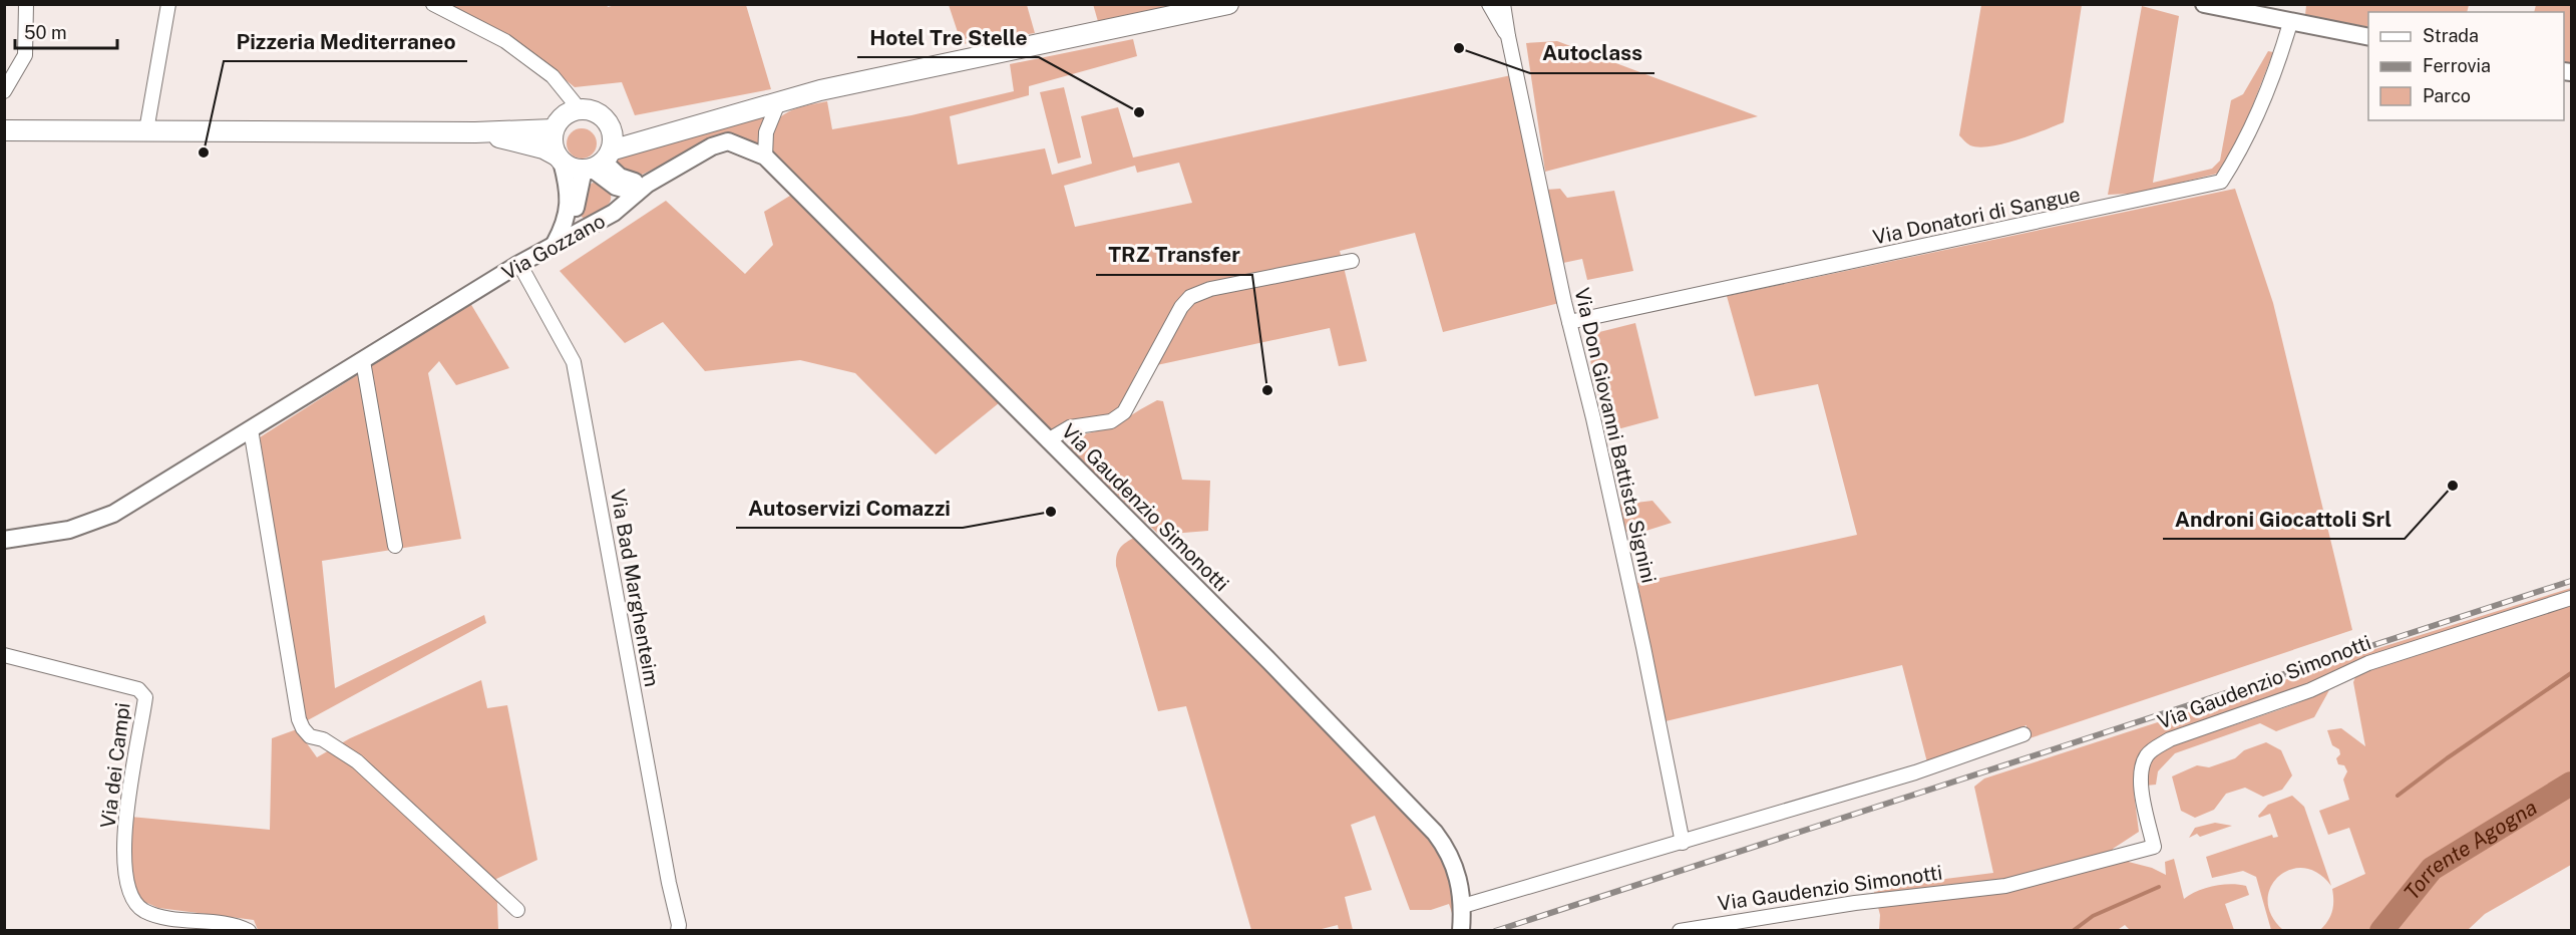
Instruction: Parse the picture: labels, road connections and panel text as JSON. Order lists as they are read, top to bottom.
{
  "streets": {
    "street": [
      "Via Donatori di Sangue",
      "Via Gozzano",
      "Via Don Giovanni Battista Signini",
      "Via Gaudenzio Simonotti",
      "Via Bad Marghenteim",
      "Via dei Campi"
    ]
  },
  "crossings": [
    ["Via Donatori di Sangue", "Via Don Giovanni Battista Signini"],
    ["Via Gozzano", "Via Gaudenzio Simonotti"],
    ["Via Gozzano", "Via Bad Marghenteim"]
  ],
  "water": ["Torrente Agogna"],
  "places": [
    "Autoclass",
    "Hotel Tre Stelle",
    "Pizzeria Mediterraneo",
    "TRZ Transfer",
    "Androni Giocattoli Srl",
    "Autoservizi Comazzi"
  ],
  "legend": ["Strada", "Ferrovia", "Parco"],
  "scale_bar": "50 m"
}
